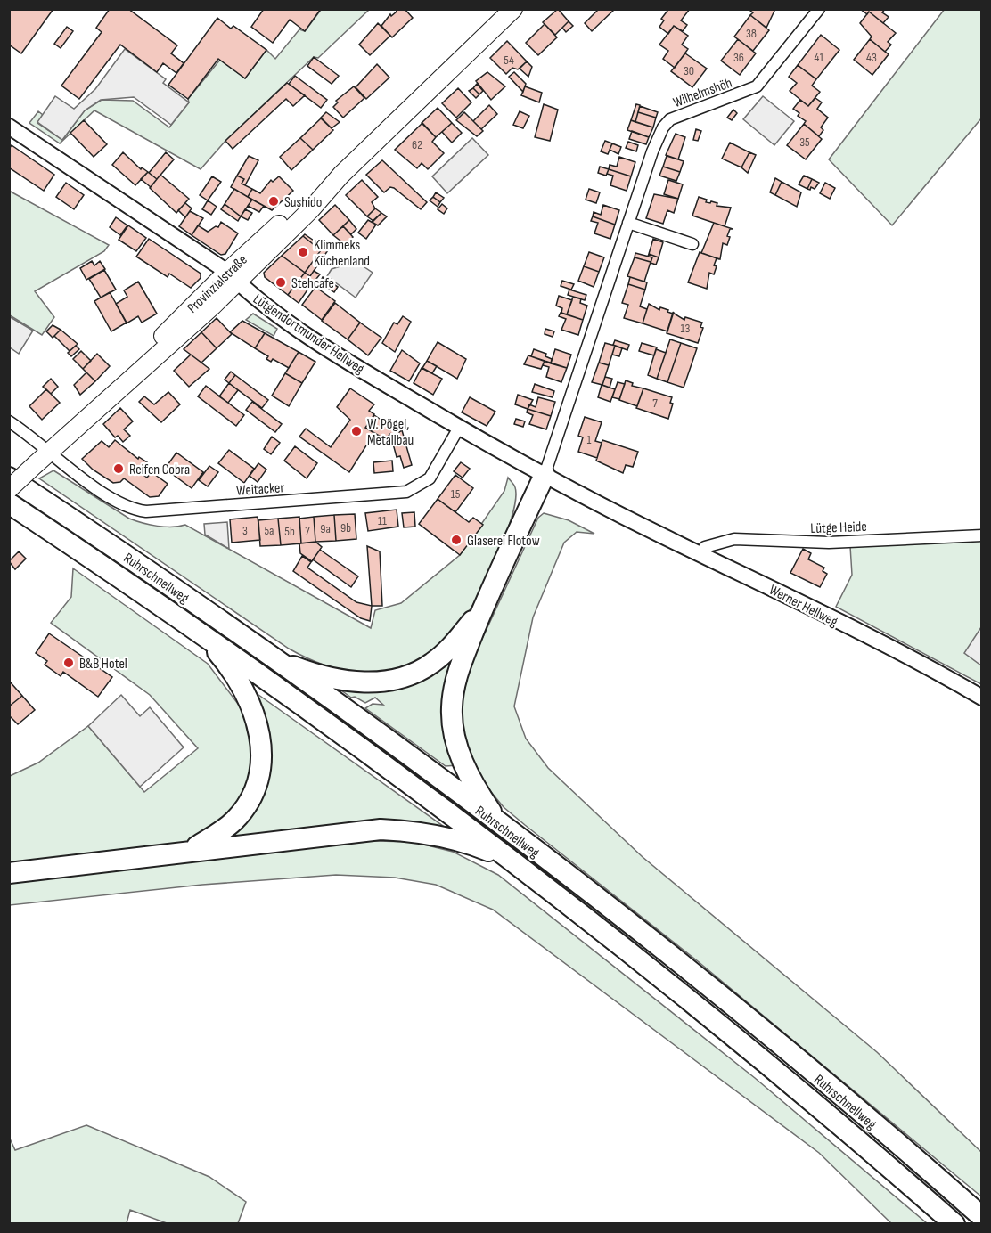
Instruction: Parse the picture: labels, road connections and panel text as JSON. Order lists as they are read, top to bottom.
{
  "streets": {
    "highway": ["Ruhrschnellweg"],
    "main road": ["Provinzialstraße", "Lütgendortmunder Hellweg", "Werner Hellweg"],
    "street": ["Wilhelmshöh", "Weitacker", "Lütge Heide"]
  },
  "crossings": [
    ["Wilhelmshöh", "Lütgendortmunder Hellweg"],
    ["Provinzialstraße", "Lütgendortmunder Hellweg"],
    ["Provinzialstraße", "Weitacker"],
    ["Lütgendortmunder Hellweg", "Weitacker"],
    ["Lütgendortmunder Hellweg", "Werner Hellweg"],
    ["Lütge Heide", "Werner Hellweg"]
  ],
  "places": [
    "Sushido",
    "Klimmeks Küchenland",
    "Stehcafe",
    "W. Pögel, Metallbau",
    "Reifen Cobra",
    "Glaserei Flotow",
    "B&B Hotel"
  ],
  "house_numbers": [
    "38",
    "36",
    "41",
    "43",
    "54",
    "30",
    "35",
    "62",
    "13",
    "7",
    "1",
    "15",
    "11",
    "9b",
    "9a",
    "3",
    "5a",
    "7",
    "5b"
  ]
}
